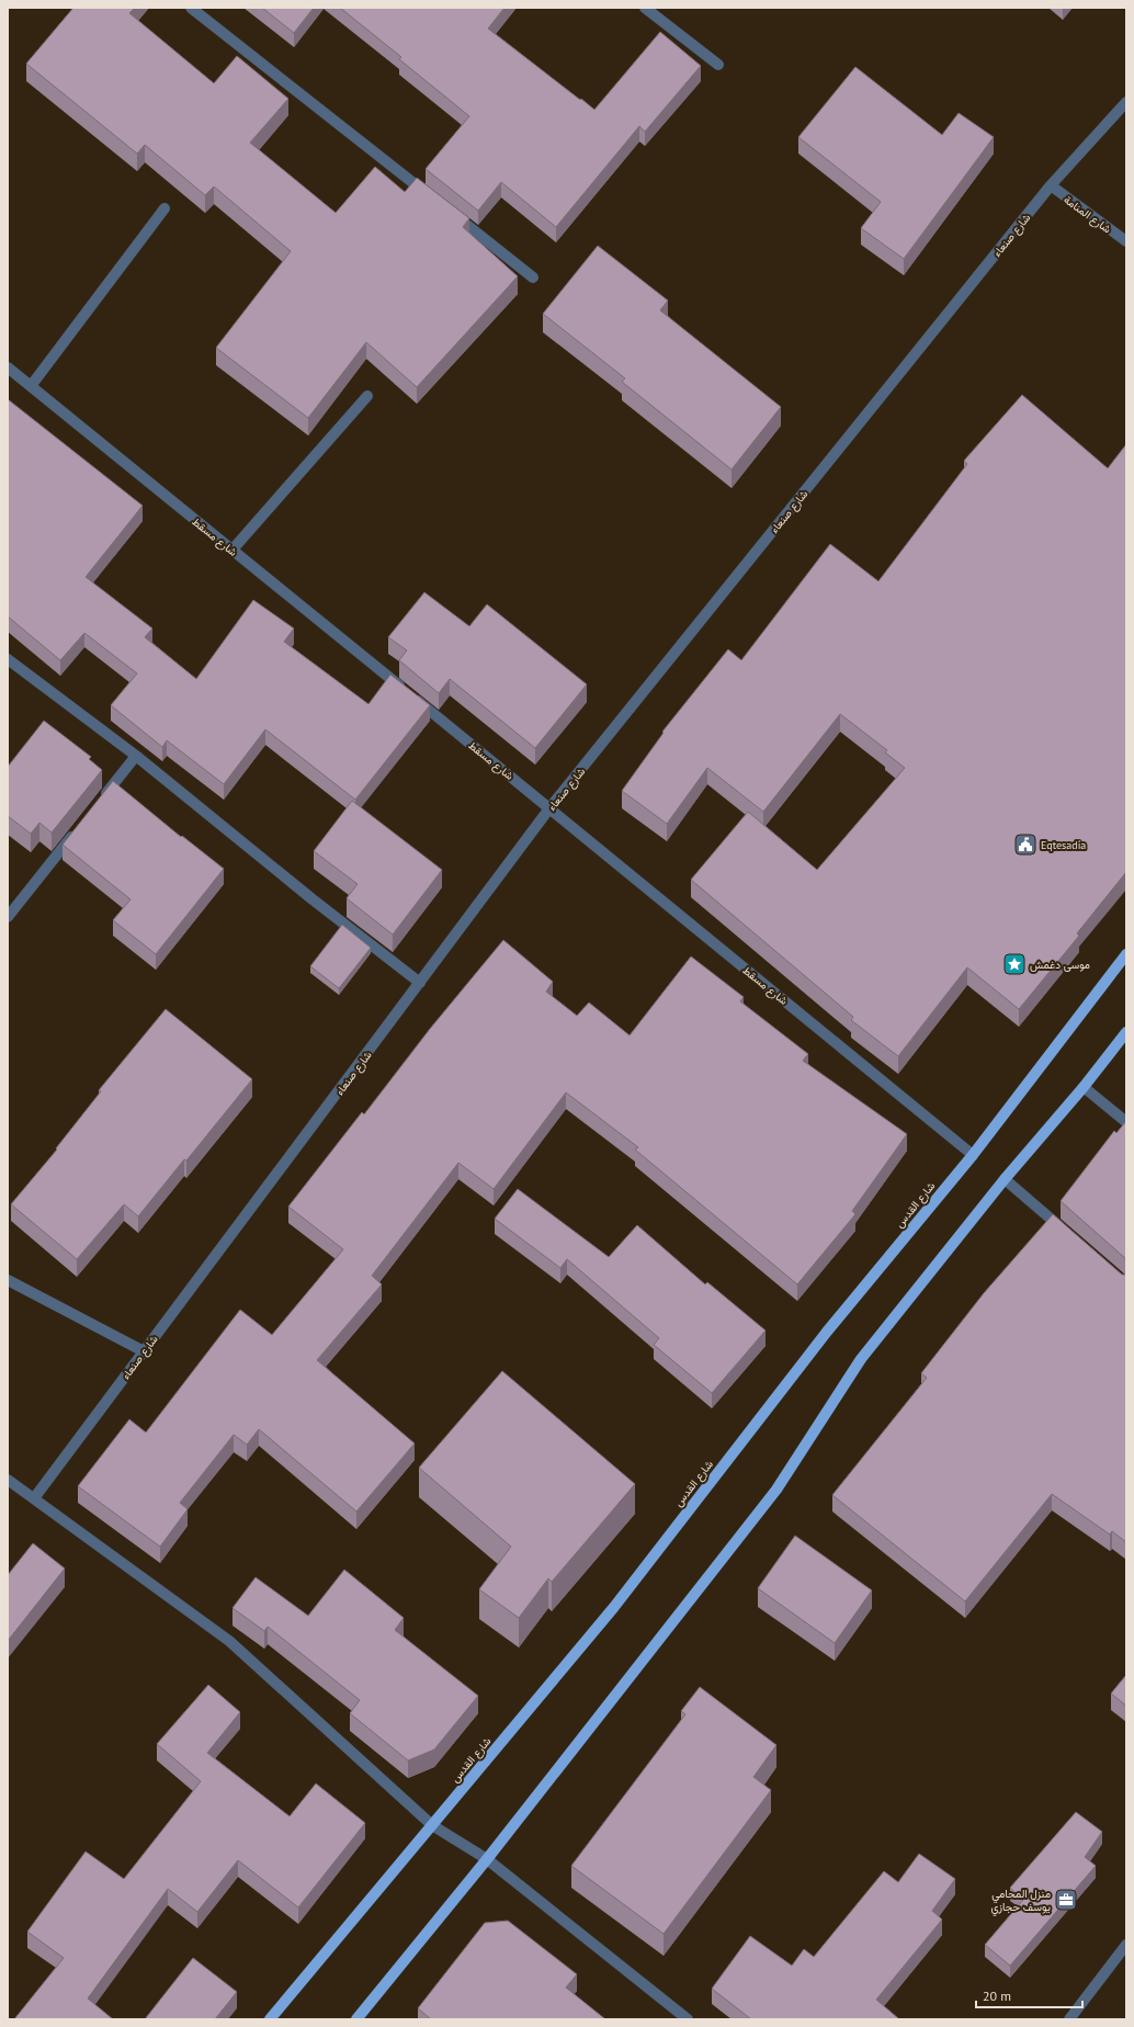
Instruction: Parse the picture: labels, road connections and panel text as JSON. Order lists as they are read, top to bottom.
{
  "streets": {
    "main road": ["شارع القدس"],
    "street": ["شارع المنامة", "شارع صنعاء", "شارع مسقط"]
  },
  "crossings": [
    ["شارع المنامة", "شارع صنعاء"],
    ["شارع صنعاء", "شارع مسقط"],
    ["شارع مسقط", "شارع القدس"]
  ],
  "places": {
    "public building": ["Eqtesadia"],
    "place": ["موسى دغمش"],
    "office": ["منزل المحامي يوسف حجازي"]
  },
  "scale_bar": "20 m"
}
